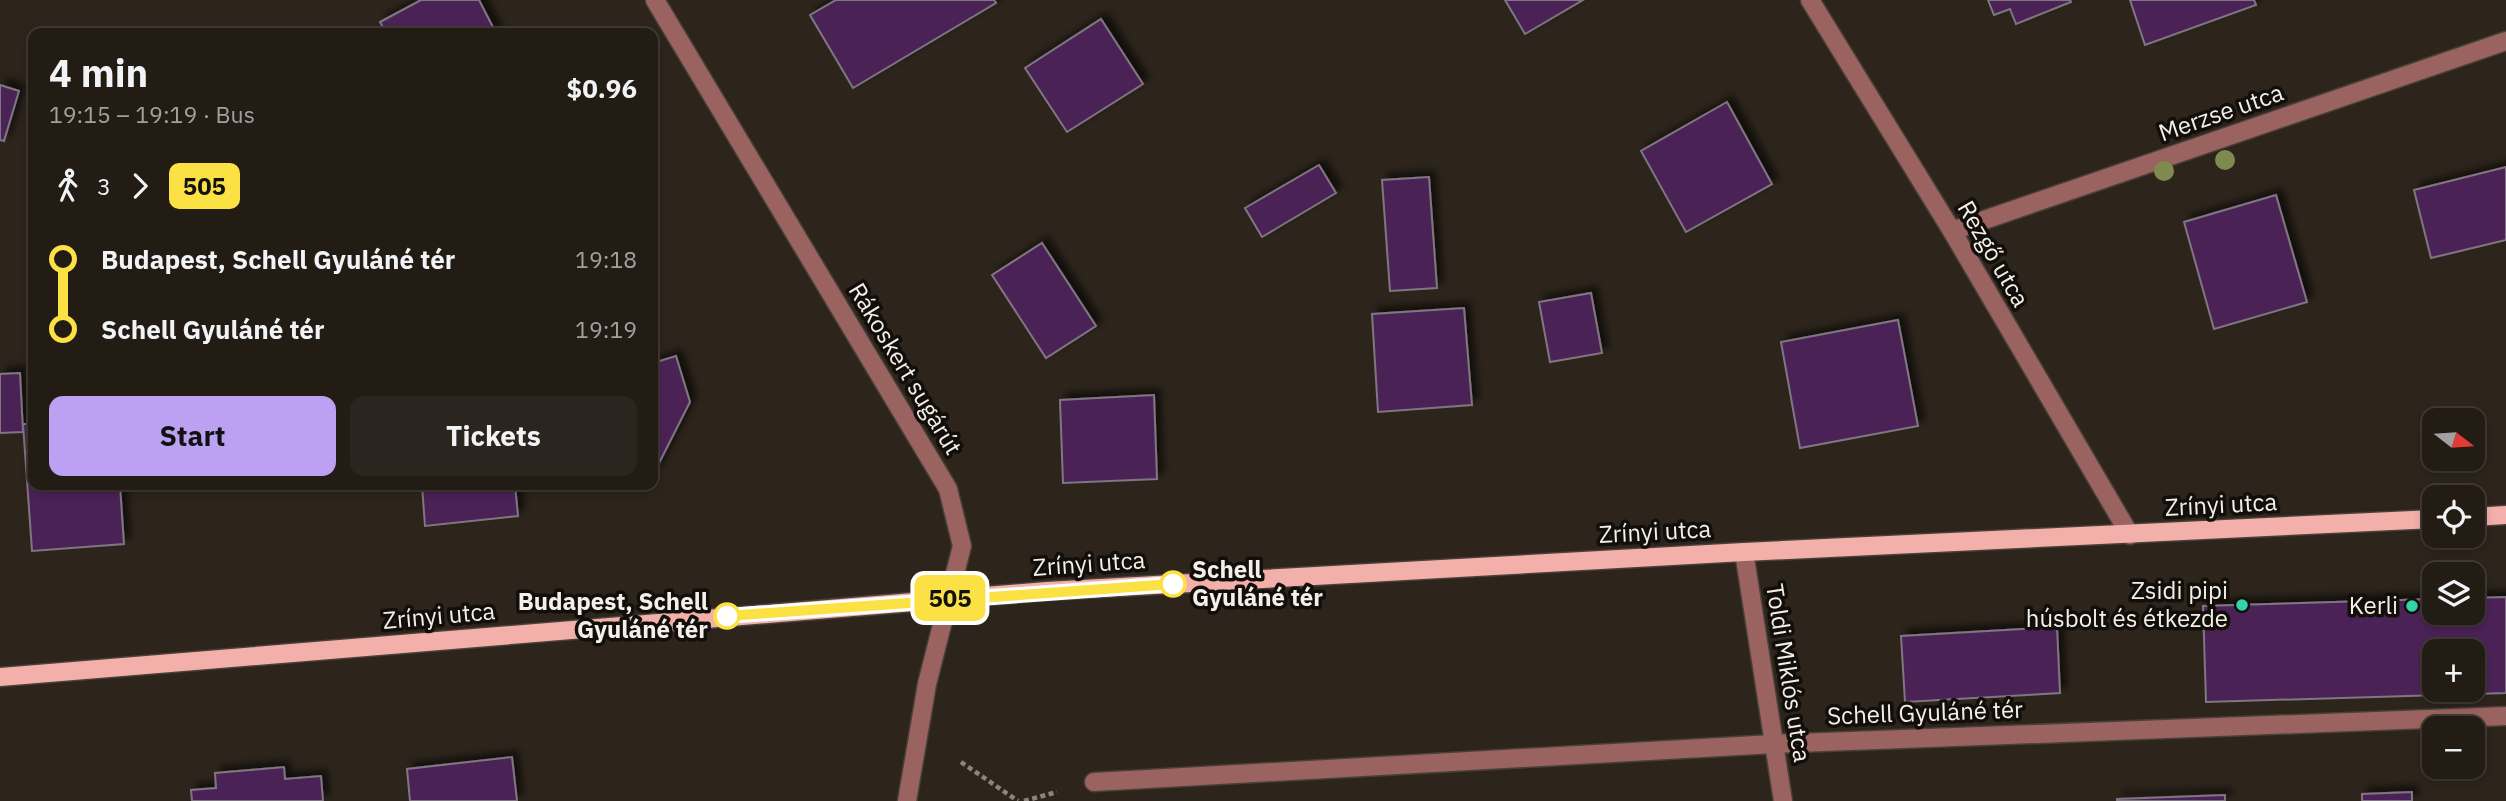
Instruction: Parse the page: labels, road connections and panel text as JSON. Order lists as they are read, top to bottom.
{
  "streets": {
    "main road": ["Zrínyi utca"],
    "street": [
      "Merzse utca",
      "Rezgő utca",
      "Rákoskert sugárút",
      "Toldi Miklós utca",
      "Schell Gyuláné tér"
    ]
  },
  "crossings": [
    ["Merzse utca", "Rezgő utca"],
    ["Rezgő utca", "Zrínyi utca"],
    ["Rákoskert sugárút", "Zrínyi utca"],
    ["Zrínyi utca", "Toldi Miklós utca"],
    ["Toldi Miklós utca", "Schell Gyuláné tér"]
  ],
  "places": [
    "Schell Gyuláné tér",
    "Zsidi pipi húsbolt és étkezde",
    "Kerli",
    "Budapest, Schell Gyuláné tér"
  ],
  "lines": ["bus line 505"],
  "north": "right",
  "page": {
    "on_map": "505",
    "heading": ["4 min", "19:15 – 19:19 · Bus", "$0.96"],
    "legs": ["3", "505"],
    "list": [
      {
        "name": "Budapest, Schell Gyuláné tér",
        "value": "19:18"
      },
      {
        "name": "Schell Gyuláné tér",
        "value": "19:19"
      }
    ],
    "buttons": ["Start", "Tickets"],
    "map_buttons": ["+", "−"]
  }
}
